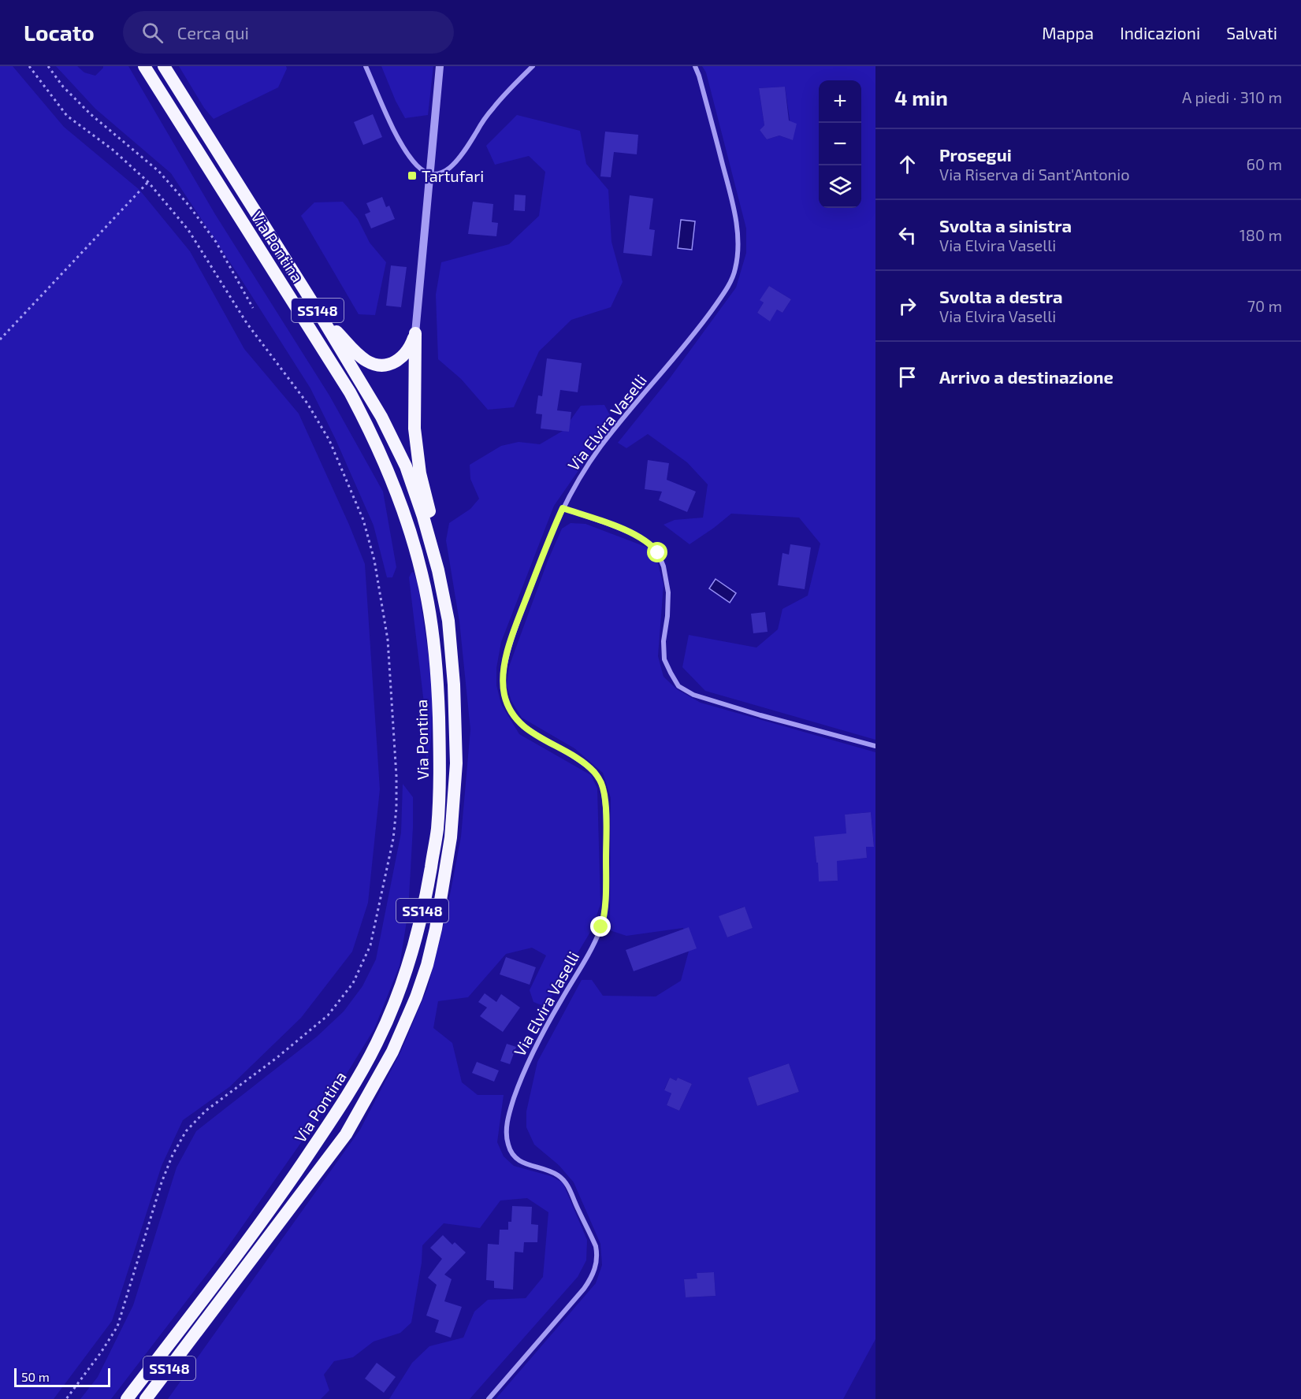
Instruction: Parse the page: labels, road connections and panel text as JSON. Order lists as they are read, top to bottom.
{
  "streets": {
    "highway": ["Via Pontina", "SS148"],
    "street": ["Via Elvira Vaselli"]
  },
  "places": {
    "transit": ["Tartufari"]
  },
  "scale_bar": "50 m",
  "page": {
    "header": "Locato",
    "search": "Cerca qui",
    "nav": ["Mappa", "Indicazioni", "Salvati"],
    "heading": ["4 min", "A piedi · 310 m"],
    "map_buttons": ["+", "−"],
    "list": [
      ["Prosegui", "Via Riserva di Sant'Antonio", "60 m"],
      ["Svolta a sinistra", "Via Elvira Vaselli", "180 m"],
      ["Svolta a destra", "Via Elvira Vaselli", "70 m"],
      "Arrivo a destinazione"
    ],
    "scale": "50 m"
  }
}
